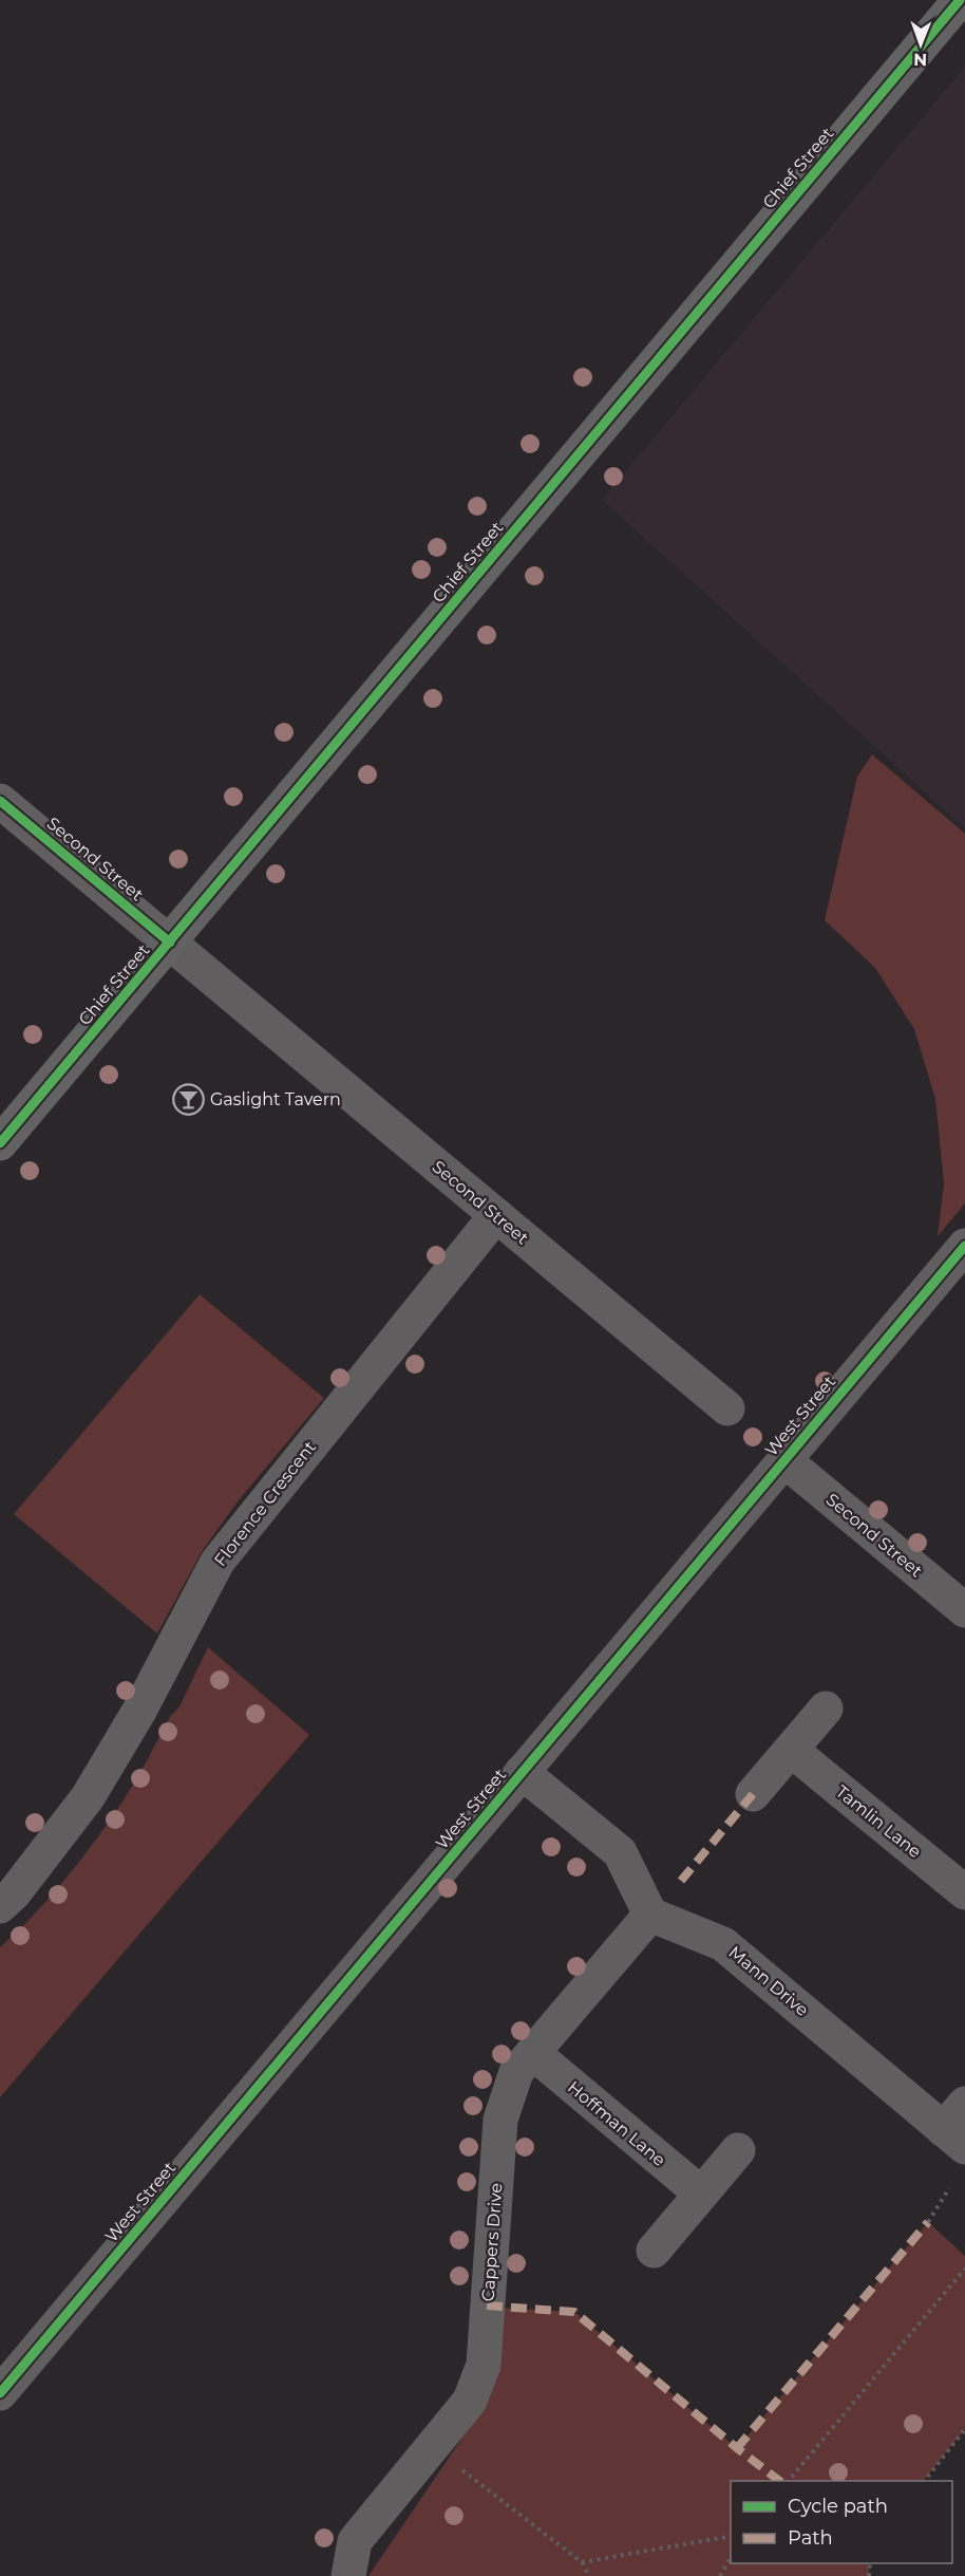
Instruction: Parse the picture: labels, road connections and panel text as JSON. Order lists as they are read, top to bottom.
{
  "streets": {
    "street": [
      "Chief Street",
      "Second Street",
      "West Street",
      "Florence Crescent",
      "Tamlin Lane",
      "Mann Drive",
      "Hoffman Lane",
      "Cappers Drive"
    ]
  },
  "crossings": [
    ["Chief Street", "Second Street"],
    ["Second Street", "West Street"],
    ["Second Street", "Florence Crescent"],
    ["Mann Drive", "Cappers Drive"],
    ["Hoffman Lane", "Cappers Drive"]
  ],
  "places": {
    "bar": ["Gaslight Tavern"]
  },
  "legend": ["Cycle path", "Path"],
  "north": "bottom"
}
